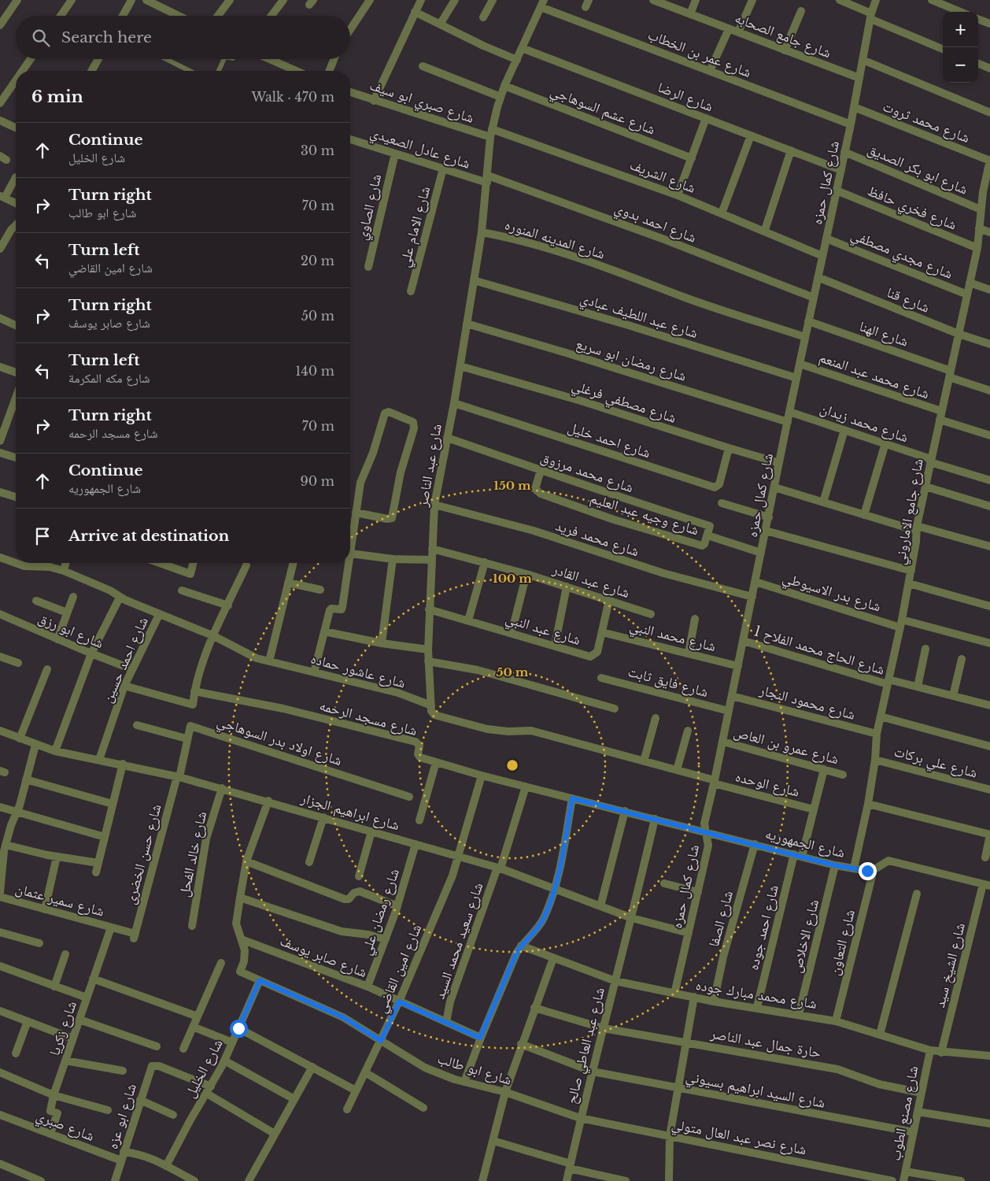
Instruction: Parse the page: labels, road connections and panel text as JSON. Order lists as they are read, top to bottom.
{
  "streets": {
    "street": [
      "شارع جامع الصحابه",
      "شارع عمر بن الخطاب",
      "شارع الرضا",
      "شارع صبري ابو سيف",
      "شارع عشم السوهاجي",
      "شارع محمد ثروت",
      "شارع عادل الصعيدي",
      "شارع ابو بكر الصديق",
      "شارع الشريف",
      "شارع كمال حمزه",
      "شارع الصاوي",
      "شارع فخري حافظ",
      "شارع احمد بدوي",
      "شارع الامام علي",
      "شارع المدينه المنوره",
      "شارع مجدي مصطفي",
      "شارع قنا",
      "شارع عبد اللطيف عبادي",
      "شارع الهنا",
      "شارع رمضان ابو سريع",
      "شارع محمد عبد المنعم",
      "شارع مصطفي فرغلي",
      "شارع محمد زيدان",
      "شارع احمد خليل",
      "شارع عبد الناصر",
      "شارع محمد مرزوق",
      "شارع جامع الاماروني",
      "شارع وجيه عبد العليم",
      "شارع محمد فريد",
      "شارع عبد القادر",
      "شارع بدر الاسيوطي",
      "شارع عبد النبي",
      "شارع ابو رزق",
      "شارع محمد النبي",
      "شارع الحاج محمد الفلاح 1",
      "شارع احمد حسين",
      "شارع عاشور حماده",
      "شارع فايق ثابت",
      "شارع محمود النجار",
      "شارع مسجد الرحمه",
      "شارع اولاد بدر السوهاجي",
      "شارع عمرو بن العاص",
      "شارع علي بركات",
      "شارع الوحده",
      "شارع ابراهيم الجزار",
      "شارع الجمهوريه",
      "شارع حسن الخضرى",
      "شارع خالد الفحل",
      "شارع سمير عثمان",
      "شارع رمضان علي",
      "شارع الصفا",
      "شارع احمد جوده",
      "شارع الاخلاص",
      "شارع سعيد محمد السيد",
      "شارع التعاون",
      "شارع صابر يوسف",
      "شارع الشيخ سيد",
      "شارع امين القاضي",
      "شارع محمد مبارك جوده",
      "شارع زكريا",
      "حارة جمال عبد الناصر",
      "شارع عبد العاطي صالح",
      "شارع الخليل",
      "شارع ابو طالب",
      "شارع السيد ابراهيم بسيوني",
      "شارع مصنع الطوب",
      "شارع ابو عزه",
      "شارع صبري",
      "شارع نصر عبد العال متولي"
    ]
  },
  "crossings": [
    ["شارع جامع الصحابه", "شارع كمال حمزه"],
    ["شارع عمر بن الخطاب", "شارع كمال حمزه"],
    ["شارع الرضا", "شارع كمال حمزه"],
    ["شارع صبري ابو سيف", "شارع الشريف"],
    ["شارع محمد ثروت", "شارع كمال حمزه"],
    ["شارع محمد ثروت", "شارع جامع الاماروني"],
    ["شارع عادل الصعيدي", "شارع الصاوي"],
    ["شارع عادل الصعيدي", "شارع احمد بدوي"],
    ["شارع عادل الصعيدي", "شارع الامام علي"],
    ["شارع ابو بكر الصديق", "شارع كمال حمزه"],
    ["شارع ابو بكر الصديق", "شارع جامع الاماروني"],
    ["شارع الشريف", "شارع كمال حمزه"],
    ["شارع كمال حمزه", "شارع فخري حافظ"],
    ["شارع كمال حمزه", "شارع احمد بدوي"],
    ["شارع كمال حمزه", "شارع المدينه المنوره"],
    ["شارع كمال حمزه", "شارع مجدي مصطفي"],
    ["شارع كمال حمزه", "شارع قنا"],
    ["شارع كمال حمزه", "شارع عبد اللطيف عبادي"],
    ["شارع كمال حمزه", "شارع الهنا"],
    ["شارع كمال حمزه", "شارع رمضان ابو سريع"],
    ["شارع كمال حمزه", "شارع محمد عبد المنعم"],
    ["شارع كمال حمزه", "شارع مصطفي فرغلي"],
    ["شارع كمال حمزه", "شارع محمد زيدان"],
    ["شارع كمال حمزه", "شارع وجيه عبد العليم"],
    ["شارع كمال حمزه", "شارع محمد فريد"],
    ["شارع كمال حمزه", "شارع بدر الاسيوطي"],
    ["شارع كمال حمزه", "شارع محمد النبي"],
    ["شارع كمال حمزه", "شارع الحاج محمد الفلاح 1"],
    ["شارع كمال حمزه", "شارع عاشور حماده"],
    ["شارع كمال حمزه", "شارع فايق ثابت"],
    ["شارع كمال حمزه", "شارع محمود النجار"],
    ["شارع كمال حمزه", "شارع مسجد الرحمه"],
    ["شارع كمال حمزه", "شارع عمرو بن العاص"],
    ["شارع كمال حمزه", "شارع الوحده"],
    ["شارع كمال حمزه", "شارع ابراهيم الجزار"],
    ["شارع كمال حمزه", "شارع الجمهوريه"],
    ["شارع كمال حمزه", "شارع محمد مبارك جوده"],
    ["شارع فخري حافظ", "شارع جامع الاماروني"],
    ["شارع المدينه المنوره", "شارع عبد الناصر"],
    ["شارع مجدي مصطفي", "شارع جامع الاماروني"],
    ["شارع قنا", "شارع جامع الاماروني"],
    ["شارع عبد اللطيف عبادي", "شارع عبد الناصر"],
    ["شارع الهنا", "شارع جامع الاماروني"],
    ["شارع رمضان ابو سريع", "شارع عبد الناصر"],
    ["شارع محمد عبد المنعم", "شارع جامع الاماروني"],
    ["شارع مصطفي فرغلي", "شارع احمد خليل"],
    ["شارع مصطفي فرغلي", "شارع عبد الناصر"],
    ["شارع محمد زيدان", "شارع جامع الاماروني"],
    ["شارع احمد خليل", "شارع عبد الناصر"],
    ["شارع عبد الناصر", "شارع محمد مرزوق"],
    ["شارع عبد الناصر", "شارع محمد فريد"],
    ["شارع عبد الناصر", "شارع عبد القادر"],
    ["شارع عبد الناصر", "شارع عبد النبي"],
    ["شارع عبد الناصر", "شارع عاشور حماده"],
    ["شارع محمد مرزوق", "شارع وجيه عبد العليم"],
    ["شارع جامع الاماروني", "شارع بدر الاسيوطي"],
    ["شارع جامع الاماروني", "شارع الحاج محمد الفلاح 1"],
    ["شارع جامع الاماروني", "شارع محمود النجار"],
    ["شارع جامع الاماروني", "شارع علي بركات"],
    ["شارع جامع الاماروني", "شارع الجمهوريه"],
    ["شارع عبد القادر", "شارع عبد النبي"],
    ["شارع عبد النبي", "شارع محمد النبي"],
    ["شارع ابو رزق", "شارع احمد حسين"],
    ["شارع احمد حسين", "شارع عاشور حماده"],
    ["شارع احمد حسين", "شارع ابراهيم الجزار"],
    ["شارع عاشور حماده", "شارع الوحده"],
    ["شارع مسجد الرحمه", "شارع الجمهوريه"],
    ["شارع مسجد الرحمه", "شارع سعيد محمد السيد"],
    ["شارع مسجد الرحمه", "شارع امين القاضي"],
    ["شارع مسجد الرحمه", "شارع عبد العاطي صالح"],
    ["شارع عمرو بن العاص", "شارع احمد جوده"],
    ["شارع الوحده", "شارع احمد جوده"],
    ["شارع ابراهيم الجزار", "شارع حسن الخضرى"],
    ["شارع ابراهيم الجزار", "شارع خالد الفحل"],
    ["شارع ابراهيم الجزار", "شارع رمضان علي"],
    ["شارع ابراهيم الجزار", "شارع سعيد محمد السيد"],
    ["شارع ابراهيم الجزار", "شارع امين القاضي"],
    ["شارع ابراهيم الجزار", "شارع عبد العاطي صالح"],
    ["شارع الجمهوريه", "شارع الصفا"],
    ["شارع الجمهوريه", "شارع احمد جوده"],
    ["شارع الجمهوريه", "شارع الاخلاص"],
    ["شارع الجمهوريه", "شارع التعاون"],
    ["شارع حسن الخضرى", "شارع سمير عثمان"],
    ["شارع سمير عثمان", "شارع زكريا"],
    ["شارع رمضان علي", "شارع صابر يوسف"],
    ["شارع الصفا", "شارع محمد مبارك جوده"],
    ["شارع احمد جوده", "شارع محمد مبارك جوده"],
    ["شارع الاخلاص", "شارع محمد مبارك جوده"],
    ["شارع سعيد محمد السيد", "شارع صابر يوسف"],
    ["شارع التعاون", "شارع محمد مبارك جوده"],
    ["شارع صابر يوسف", "شارع امين القاضي"],
    ["شارع صابر يوسف", "شارع ابو طالب"],
    ["شارع الشيخ سيد", "شارع محمد مبارك جوده"],
    ["شارع امين القاضي", "شارع ابو طالب"],
    ["شارع محمد مبارك جوده", "شارع عبد العاطي صالح"],
    ["شارع محمد مبارك جوده", "شارع مصنع الطوب"],
    ["شارع زكريا", "شارع صبري"],
    ["حارة جمال عبد الناصر", "شارع عبد العاطي صالح"],
    ["حارة جمال عبد الناصر", "شارع مصنع الطوب"],
    ["شارع عبد العاطي صالح", "شارع ابو طالب"],
    ["شارع عبد العاطي صالح", "شارع السيد ابراهيم بسيوني"],
    ["شارع عبد العاطي صالح", "شارع نصر عبد العال متولي"],
    ["شارع الخليل", "شارع ابو طالب"],
    ["شارع الخليل", "شارع ابو عزه"],
    ["شارع ابو طالب", "شارع نصر عبد العال متولي"],
    ["شارع السيد ابراهيم بسيوني", "شارع مصنع الطوب"],
    ["شارع ابو عزه", "شارع صبري"]
  ],
  "page": {
    "map_buttons": ["+", "−"],
    "search": "Search here",
    "heading": ["6 min", "Walk · 470 m"],
    "list": [
      ["Continue", "شارع الخليل", "30 m"],
      ["Turn right", "شارع ابو طالب", "70 m"],
      ["Turn left", "شارع امين القاضي", "20 m"],
      ["Turn right", "شارع صابر يوسف", "50 m"],
      ["Turn left", "شارع مكه المكرمة", "140 m"],
      ["Turn right", "شارع مسجد الرحمه", "70 m"],
      ["Continue", "شارع الجمهوريه", "90 m"],
      "Arrive at destination"
    ]
  },
  "rings": ["150 m", "100 m", "50 m"]
}
